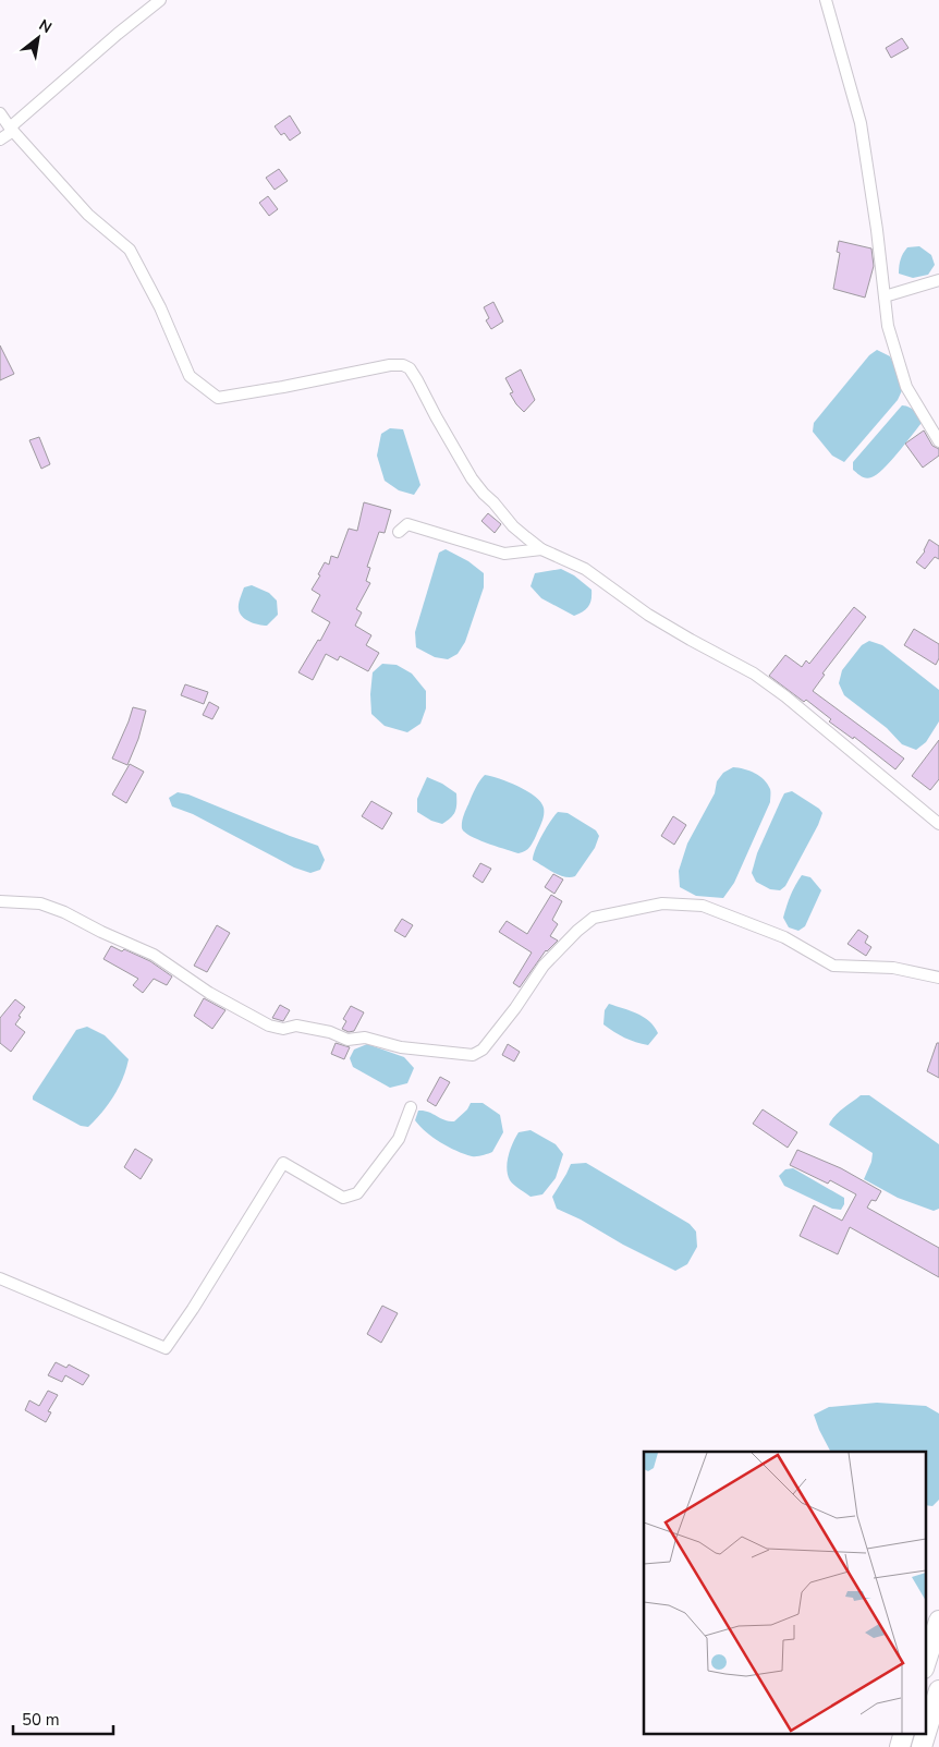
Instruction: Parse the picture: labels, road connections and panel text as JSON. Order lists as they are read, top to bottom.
{
  "scale_bar": "50 m",
  "north": "top right"
}
